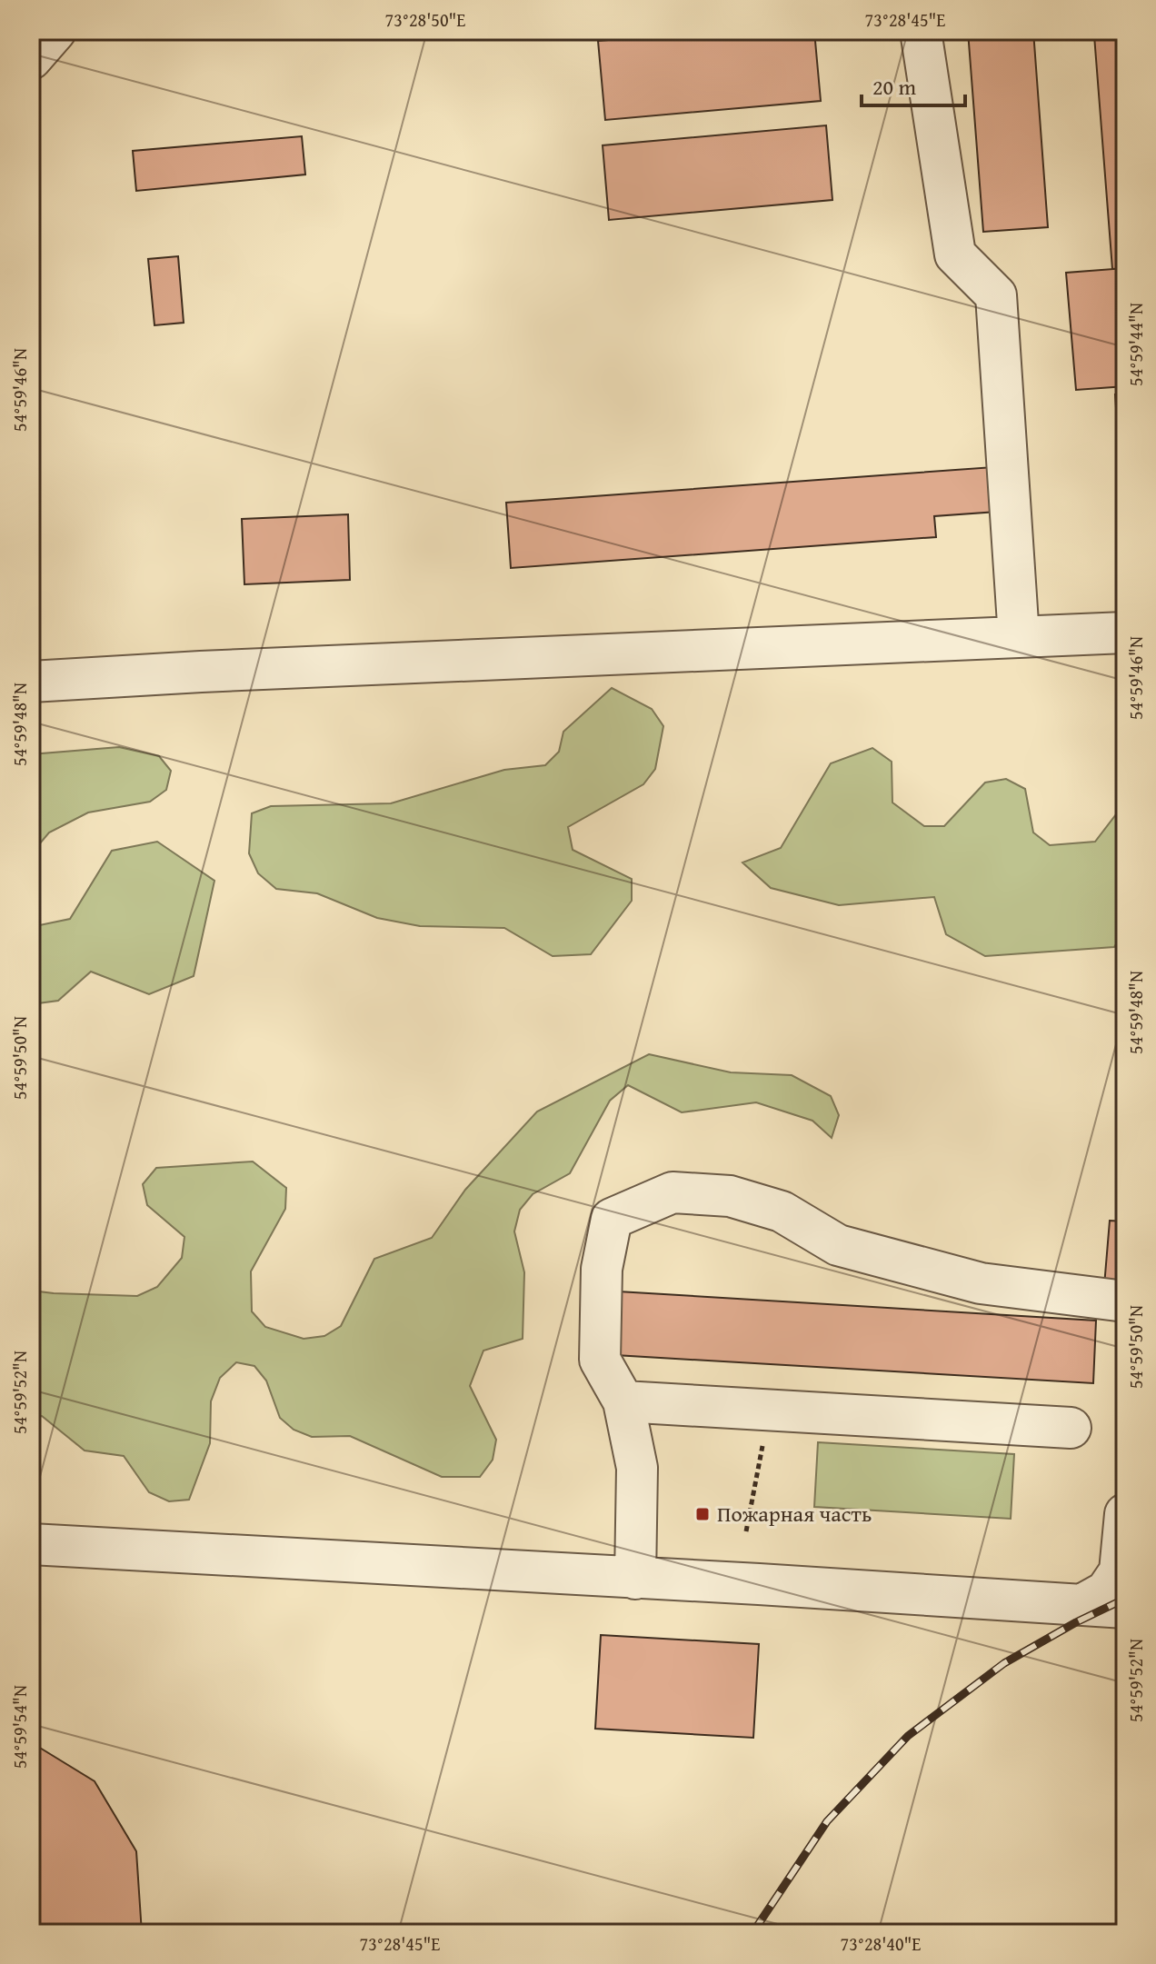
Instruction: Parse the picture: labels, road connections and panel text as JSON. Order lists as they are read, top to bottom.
{
  "places": {
    "transit": ["Пожарная часть"]
  },
  "scale_bar": "20 m",
  "coordinates": [
    "73°28'50\"E",
    "73°28'45\"E",
    "54°59'44\"N",
    "54°59'46\"N",
    "54°59'48\"N",
    "54°59'50\"N",
    "54°59'52\"N",
    "54°59'54\"N",
    "73°28'40\"E"
  ]
}
